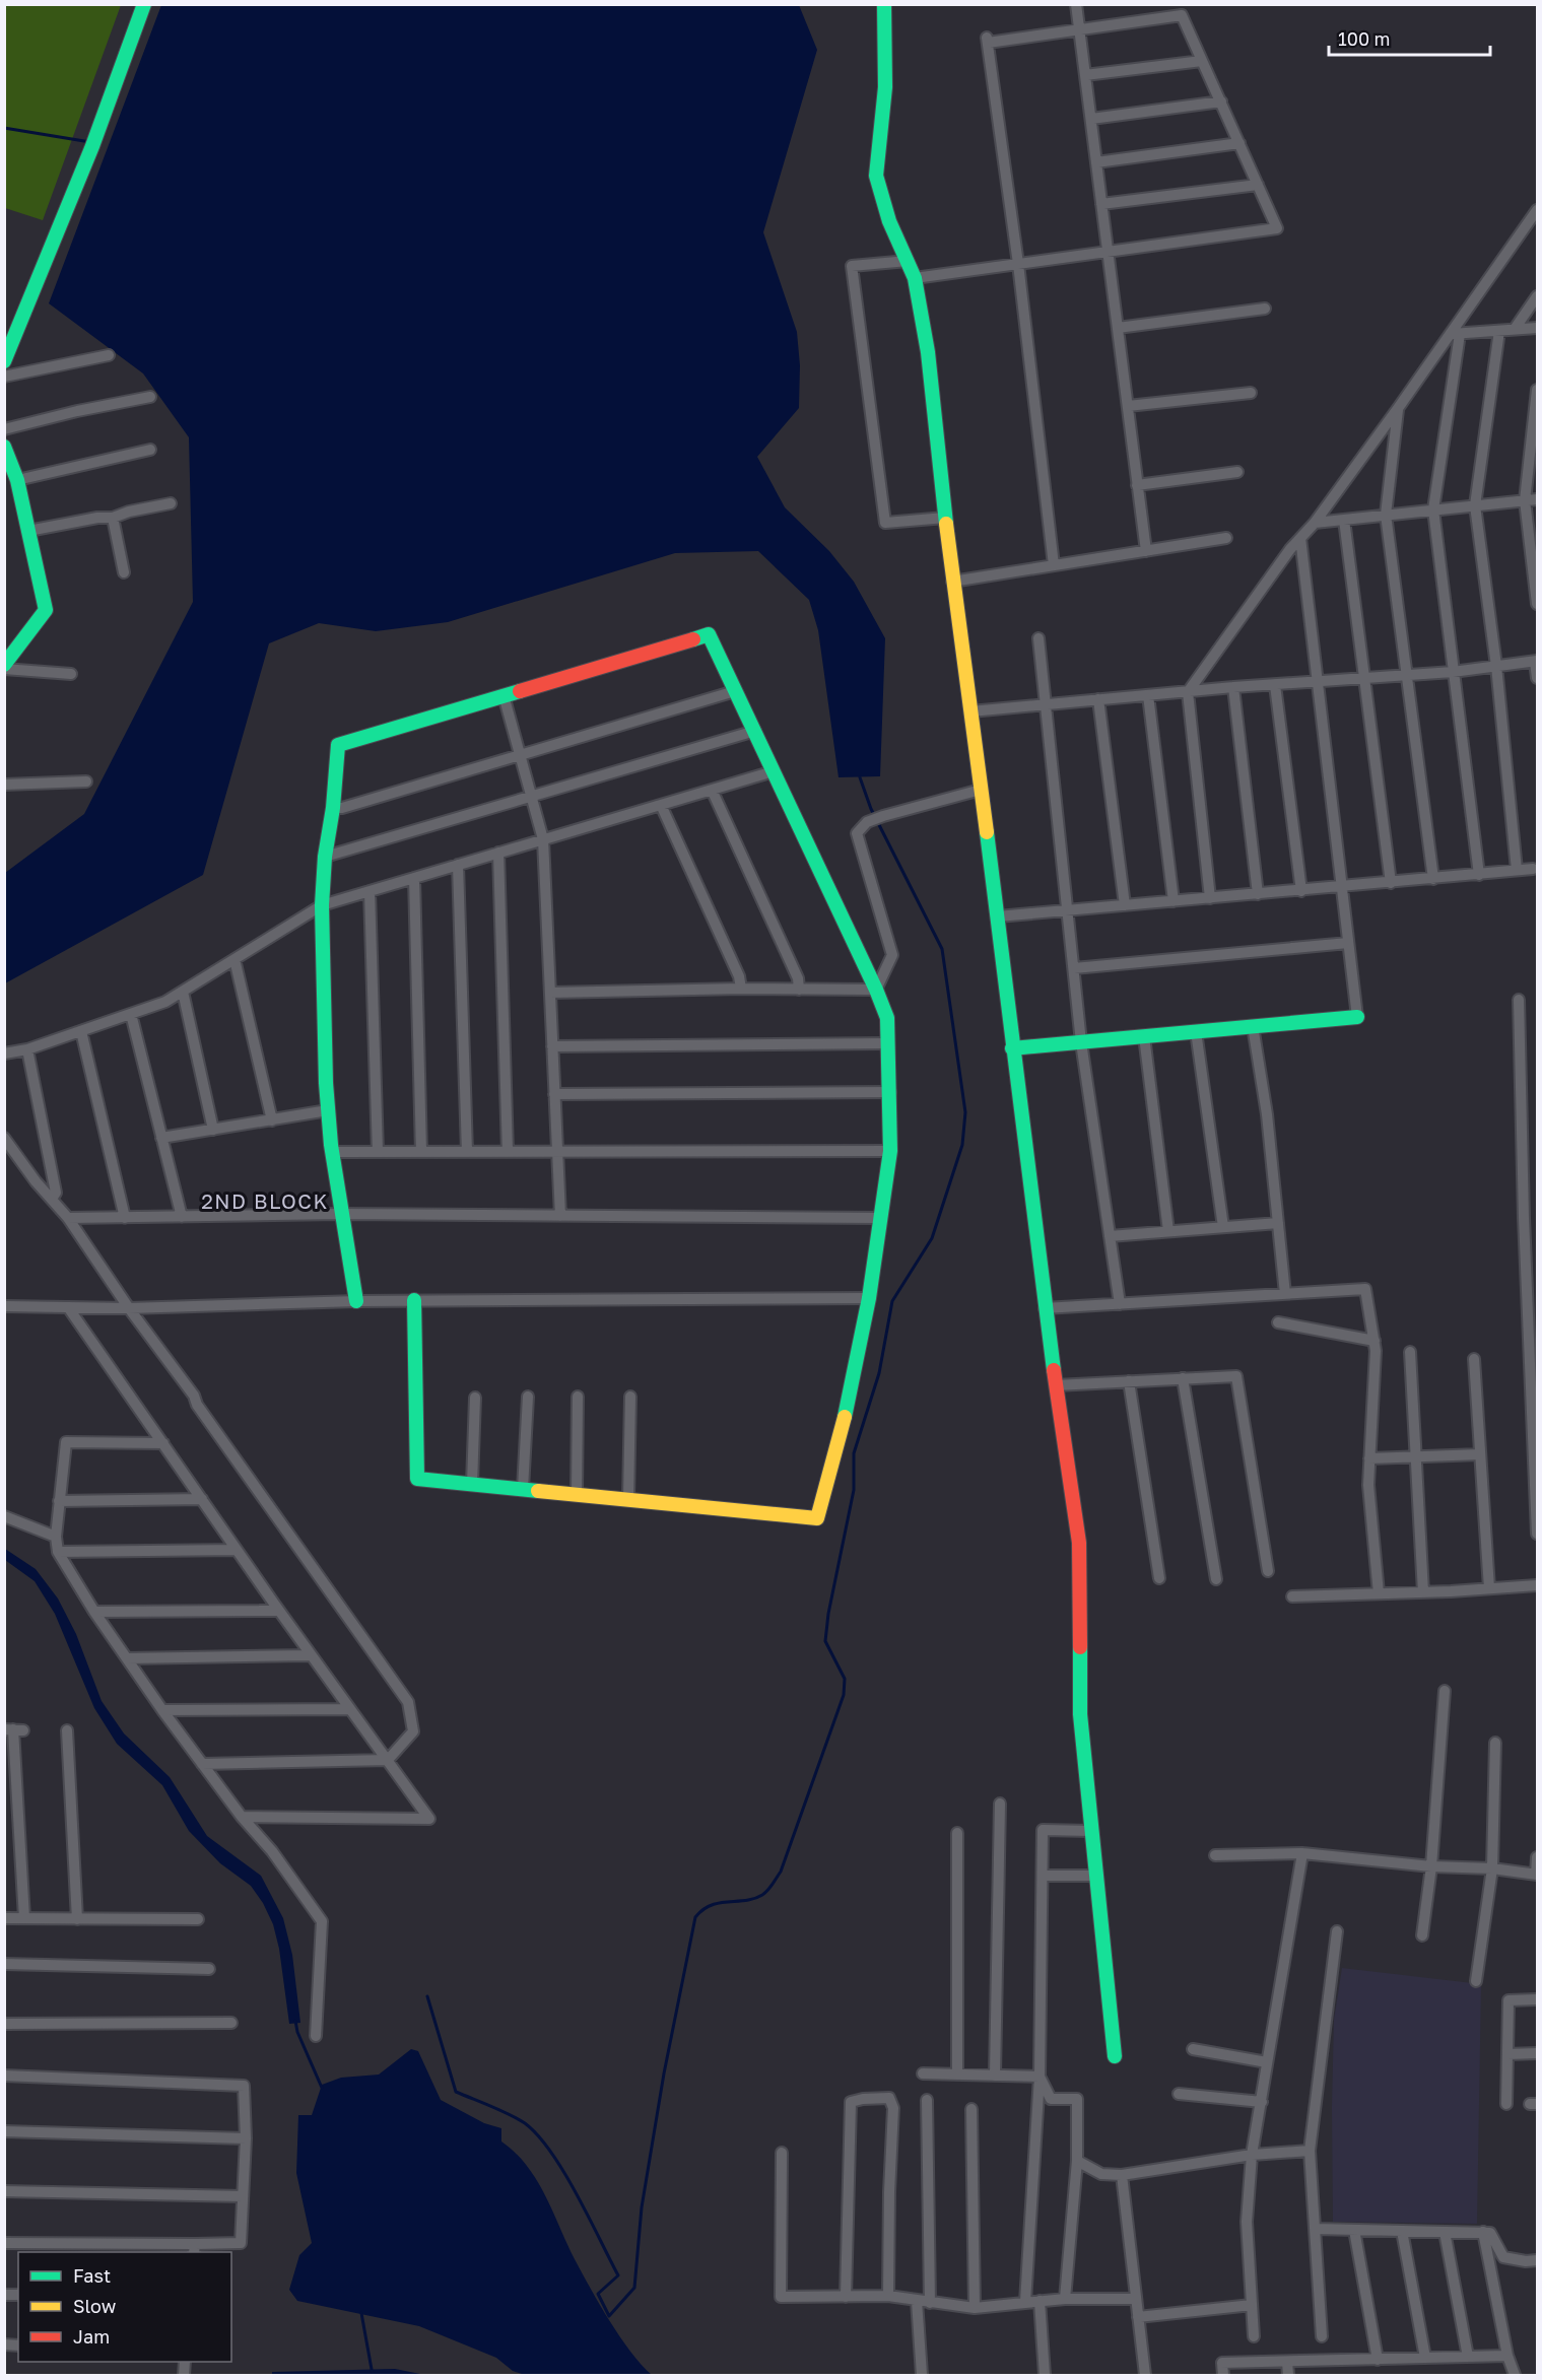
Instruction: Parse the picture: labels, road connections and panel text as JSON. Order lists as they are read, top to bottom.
{
  "districts": ["2ND BLOCK"],
  "legend": ["Fast", "Slow", "Jam"],
  "scale_bar": "100 m"
}
